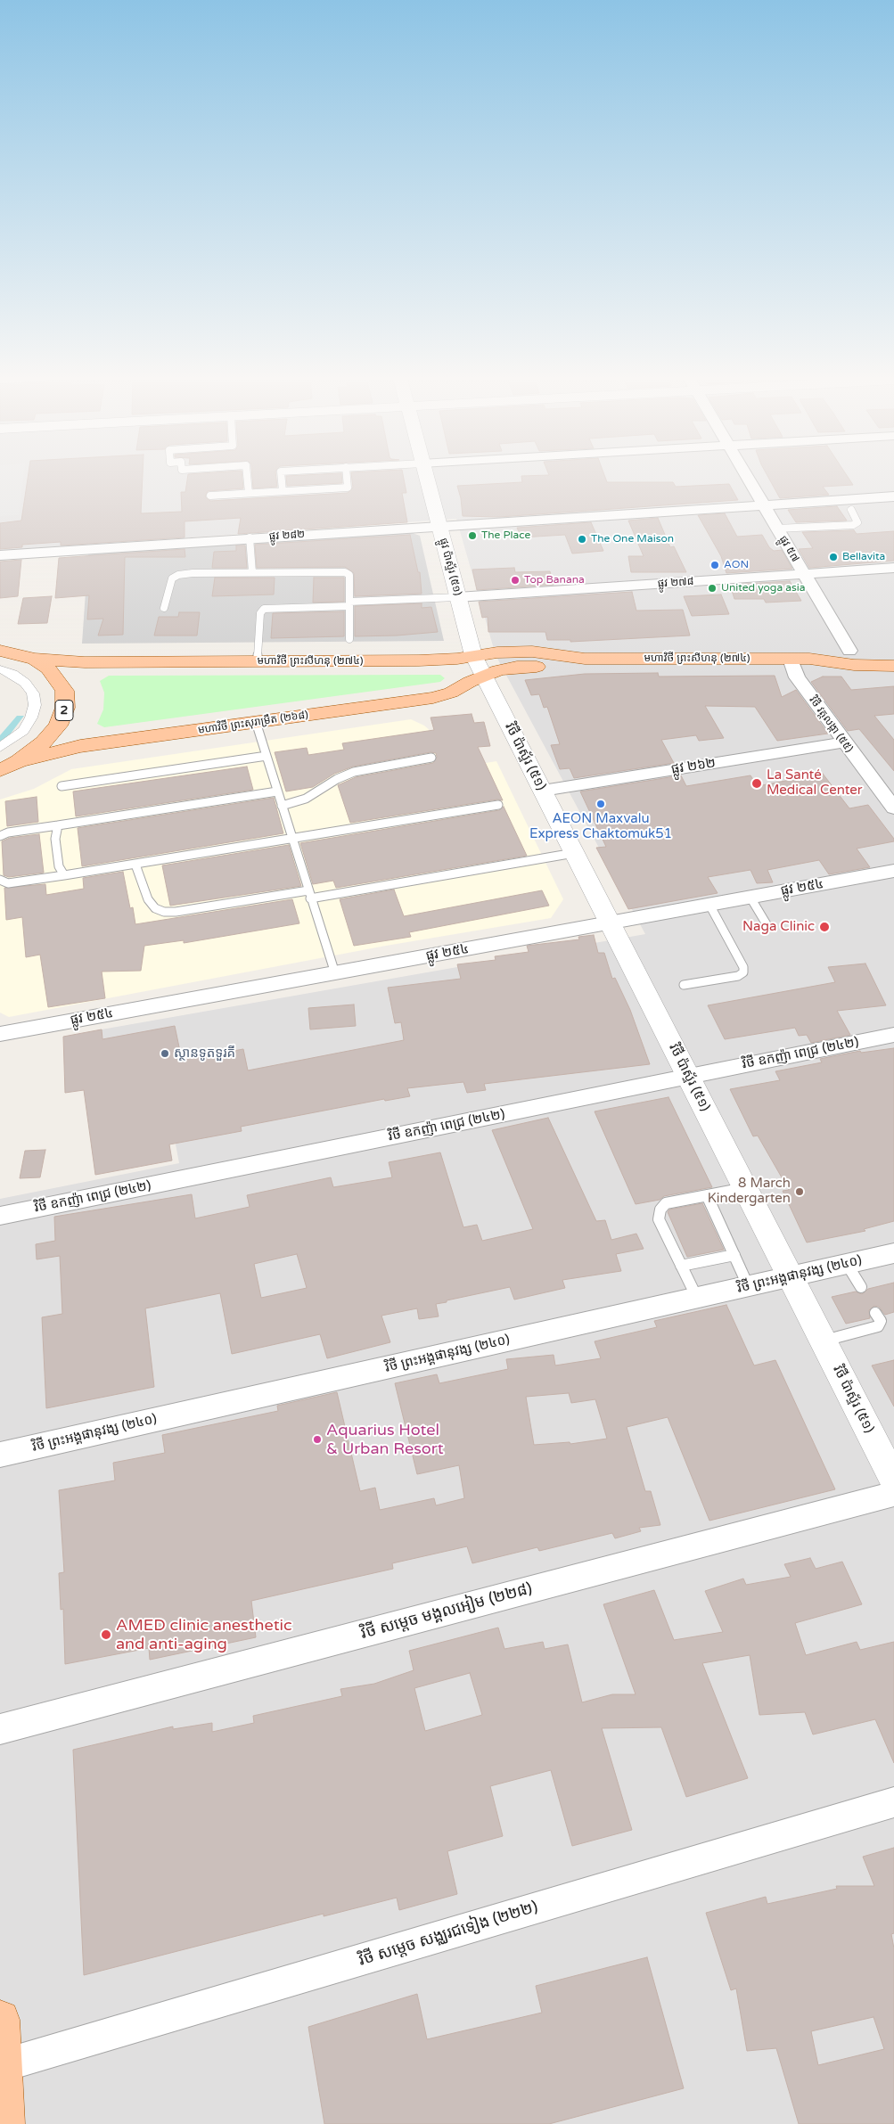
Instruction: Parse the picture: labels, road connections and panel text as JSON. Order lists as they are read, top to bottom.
{
  "streets": {
    "main road": ["មហាវិថី ព្រះសីហនុ (២៧៤)", "2", "មហាវិថី ព្រះសុរាម្រឹត (២៦៨)"],
    "street": [
      "ផ្លូវ ២៨២",
      "ផ្លូវ ៥៧",
      "ផ្លូវ ប៉ាស្ទ័រ (៥១)",
      "ផ្លូវ ២៧៨",
      "វិថី វត្តលង្កា (៥៥)",
      "វិថី ប៉ាស្ទ័រ (៥១)",
      "ផ្លូវ ២៦២",
      "ផ្លូវ ២៥៤",
      "វិថី ឧកញ៉ា ពេជ្រ (២៤២)",
      "វិថី ព្រះអង្គផានុវង្ស (២៤០)",
      "វិថី សម្តេច មង្គលអៀម (២២៨)",
      "វិថី សម្តេច សង្ឈរជទៀង (២២២)"
    ]
  },
  "crossings": [
    ["ផ្លូវ ២៨២", "ផ្លូវ ៥៧"],
    ["ផ្លូវ ២៨២", "ផ្លូវ ប៉ាស្ទ័រ (៥១)"],
    ["ផ្លូវ ៥៧", "ផ្លូវ ២៧៨"],
    ["ផ្លូវ ៥៧", "មហាវិថី ព្រះសីហនុ (២៧៤)"],
    ["ផ្លូវ ប៉ាស្ទ័រ (៥១)", "ផ្លូវ ២៧៨"],
    ["ផ្លូវ ប៉ាស្ទ័រ (៥១)", "មហាវិថី ព្រះសីហនុ (២៧៤)"],
    ["ផ្លូវ ប៉ាស្ទ័រ (៥១)", "មហាវិថី ព្រះសុរាម្រឹត (២៦៨)"],
    ["ផ្លូវ ប៉ាស្ទ័រ (៥១)", "វិថី ប៉ាស្ទ័រ (៥១)"],
    ["មហាវិថី ព្រះសីហនុ (២៧៤)", "2"],
    ["មហាវិថី ព្រះសីហនុ (២៧៤)", "មហាវិថី ព្រះសុរាម្រឹត (២៦៨)"],
    ["មហាវិថី ព្រះសីហនុ (២៧៤)", "វិថី វត្តលង្កា (៥៥)"],
    ["មហាវិថី ព្រះសីហនុ (២៧៤)", "វិថី ប៉ាស្ទ័រ (៥១)"],
    ["2", "មហាវិថី ព្រះសុរាម្រឹត (២៦៨)"],
    ["មហាវិថី ព្រះសុរាម្រឹត (២៦៨)", "វិថី ប៉ាស្ទ័រ (៥១)"],
    ["វិថី វត្តលង្កា (៥៥)", "ផ្លូវ ២៦២"],
    ["វិថី ប៉ាស្ទ័រ (៥១)", "ផ្លូវ ២៦២"],
    ["វិថី ប៉ាស្ទ័រ (៥១)", "ផ្លូវ ២៥៤"],
    ["វិថី ប៉ាស្ទ័រ (៥១)", "វិថី ឧកញ៉ា ពេជ្រ (២៤២)"],
    ["វិថី ប៉ាស្ទ័រ (៥១)", "វិថី ព្រះអង្គផានុវង្ស (២៤០)"]
  ],
  "places": [
    "The Place",
    "The One Maison",
    "Bellavita",
    "AON",
    "Top Banana",
    "United yoga asia",
    "La Santé Medical Center",
    "AEON Maxvalu Express Chaktomuk51",
    "Naga Clinic",
    "ស្ថានទូតទួរគី",
    "8 March Kindergarten",
    "Aquarius Hotel & Urban Resort",
    "AMED clinic anesthetic and anti-aging"
  ]
}
